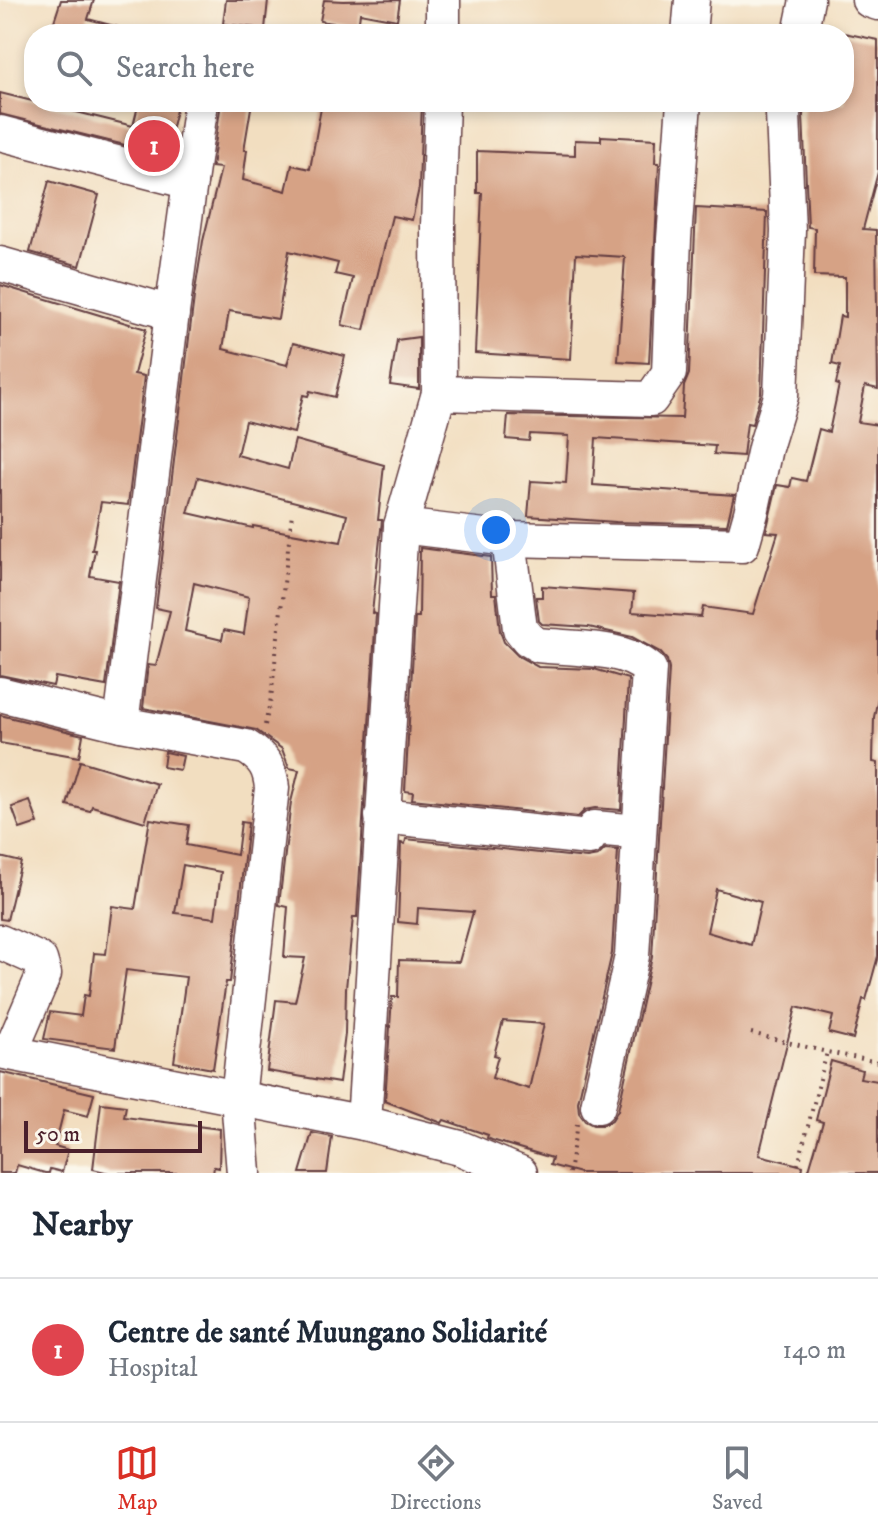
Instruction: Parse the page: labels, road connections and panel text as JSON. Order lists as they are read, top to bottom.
{
  "scale_bar": "50 m",
  "page": {
    "search": "Search here",
    "pins": "1",
    "scale": "50 m",
    "heading": "Nearby",
    "list": [
      {
        "mark": "1",
        "name": "Centre de santé Muungano Solidarité",
        "note": "Hospital",
        "value": "140 m"
      }
    ],
    "nav": ["Map", "Directions", "Saved"]
  }
}
